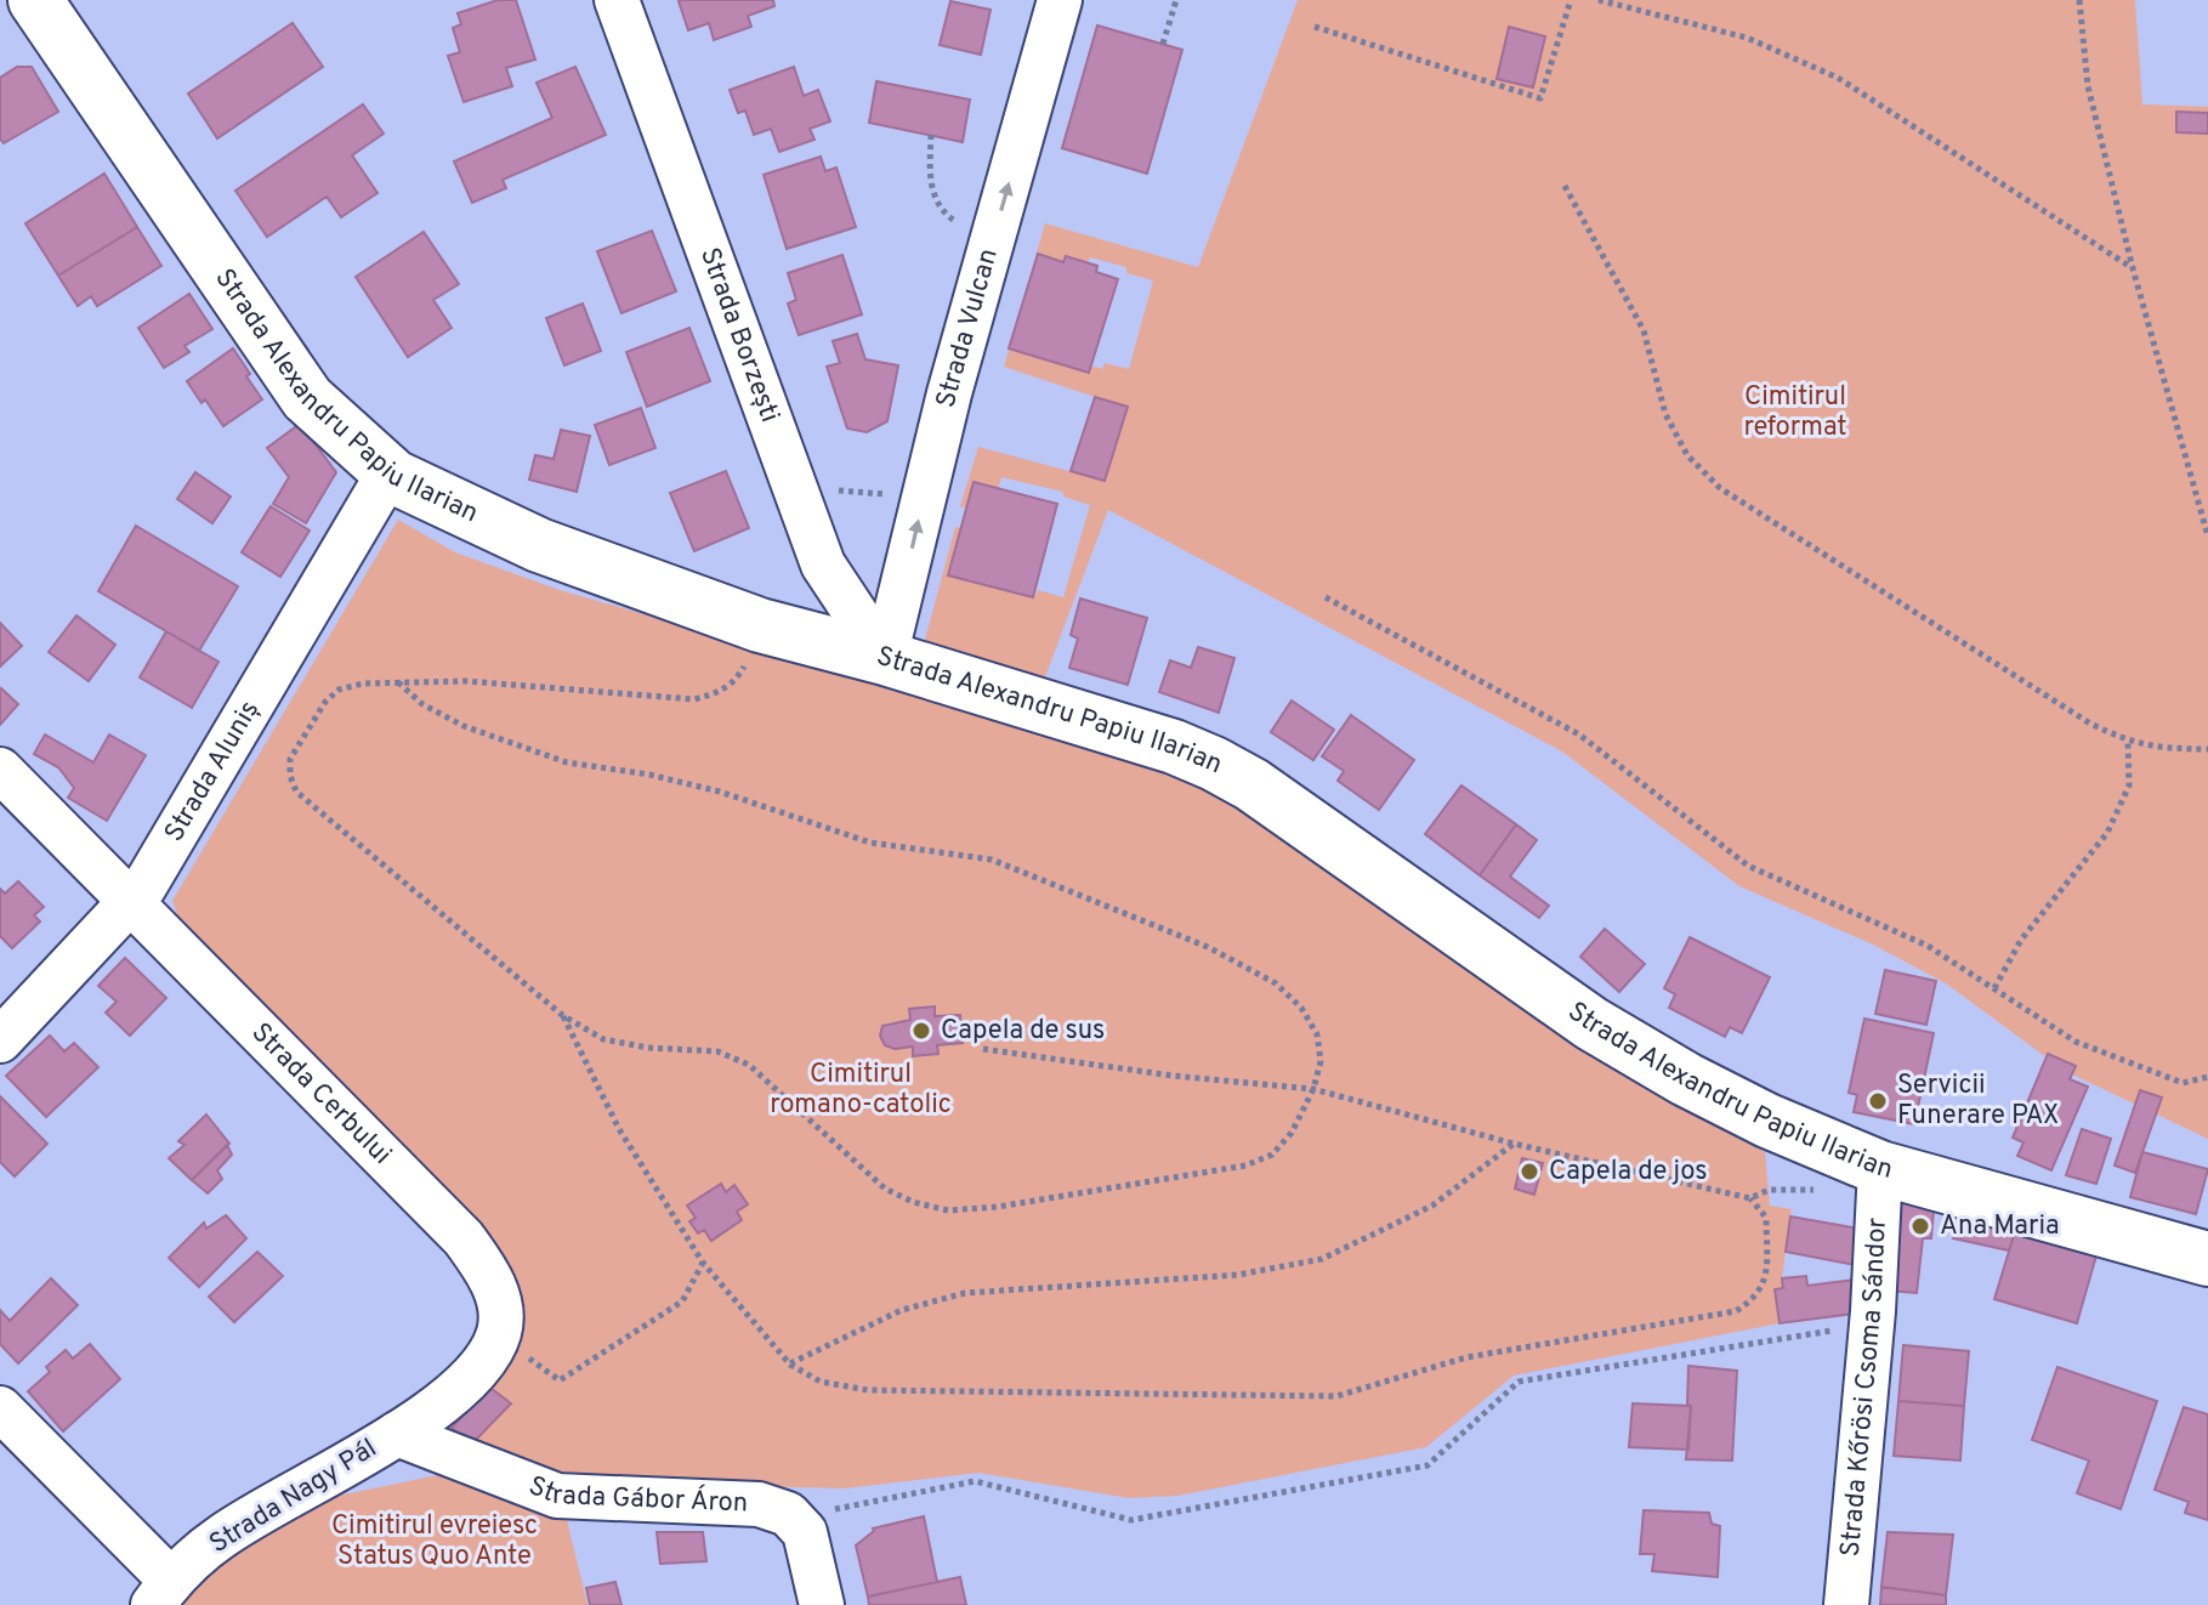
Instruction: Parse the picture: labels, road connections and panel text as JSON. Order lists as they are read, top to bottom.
{
  "streets": {
    "street": [
      "Strada Vulcan",
      "Strada Borzești",
      "Strada Alexandru Papiu Ilarian",
      "Strada Aluniș",
      "Strada Cerbului",
      "Strada Kőrösi Csoma Sándor",
      "Strada Gábor Áron",
      "Strada Nagy Pál"
    ]
  },
  "crossings": [
    ["Strada Vulcan", "Strada Borzești"],
    ["Strada Vulcan", "Strada Alexandru Papiu Ilarian"],
    ["Strada Borzești", "Strada Alexandru Papiu Ilarian"],
    ["Strada Alexandru Papiu Ilarian", "Strada Aluniș"],
    ["Strada Alexandru Papiu Ilarian", "Strada Kőrösi Csoma Sándor"],
    ["Strada Aluniș", "Strada Cerbului"],
    ["Strada Gábor Áron", "Strada Nagy Pál"]
  ],
  "one_way": ["Strada Vulcan"],
  "parks": ["Cimitirul reformat", "Cimitirul romano-catolic", "Cimitirul evreiesc Status Quo Ante"],
  "places": [
    "Capela de sus",
    "Servicii Funerare PAX",
    "Capela de jos",
    "Ana Maria"
  ]
}
